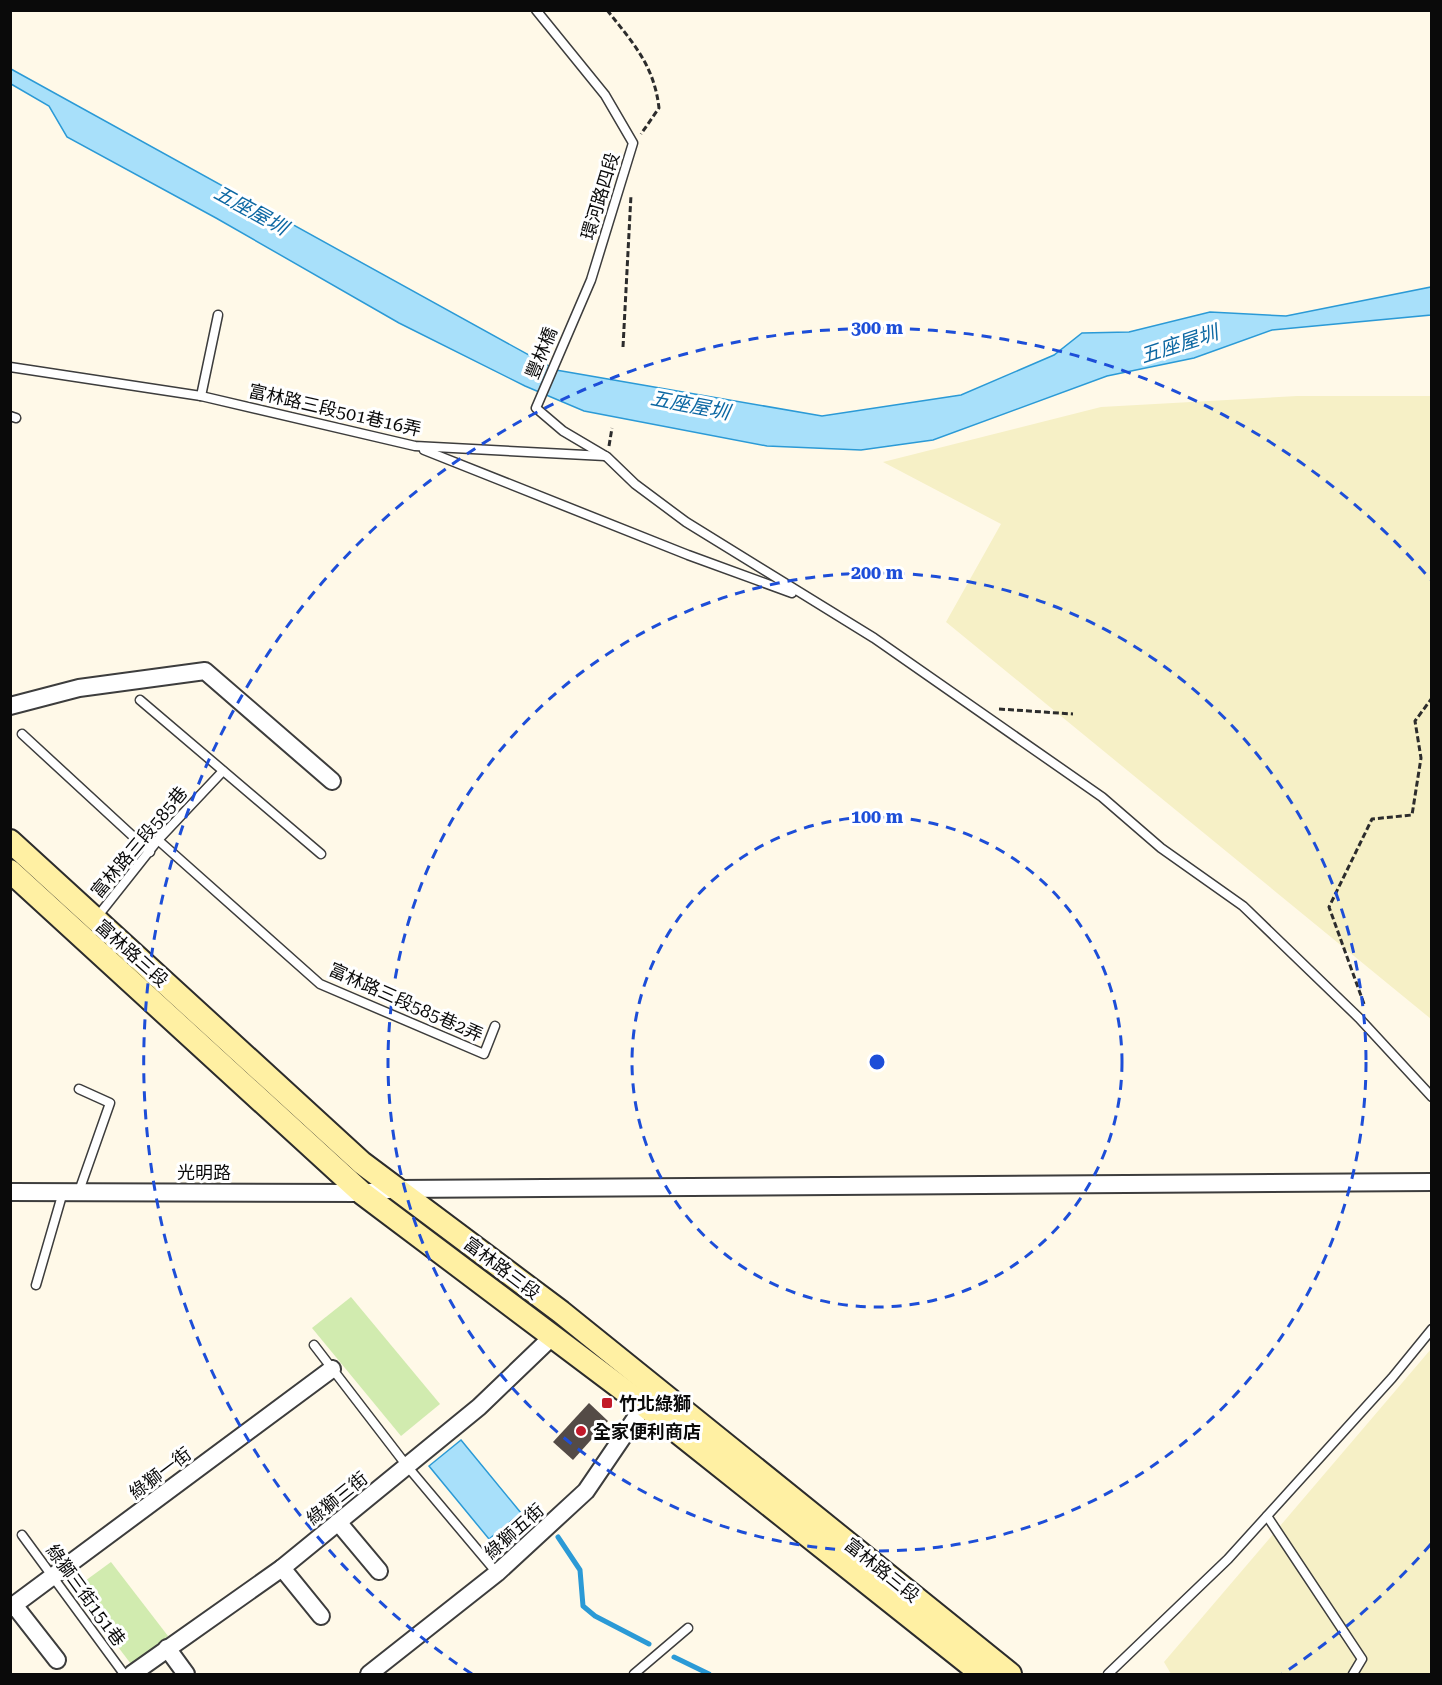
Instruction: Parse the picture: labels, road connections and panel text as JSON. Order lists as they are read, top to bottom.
{
  "streets": {
    "main road": ["富林路三段"],
    "street": [
      "光明路",
      "綠獅一街",
      "綠獅三街",
      "綠獅五街"
    ],
    "lane": [
      "環河路四段",
      "豐林橋",
      "富林路三段501巷16弄",
      "富林路三段585巷",
      "富林路三段585巷2弄",
      "綠獅三街151巷"
    ]
  },
  "crossings": [
    ["環河路四段", "豐林橋"],
    ["豐林橋", "富林路三段501巷16弄"],
    ["富林路三段585巷", "富林路三段"],
    ["富林路三段585巷", "富林路三段585巷2弄"],
    ["富林路三段", "光明路"],
    ["富林路三段", "綠獅三街"],
    ["富林路三段", "綠獅五街"],
    ["綠獅一街", "綠獅三街151巷"]
  ],
  "water": ["五座屋圳"],
  "places": {
    "transit": ["竹北綠獅"],
    "other": ["全家便利商店"]
  },
  "rings": ["300 m", "200 m", "100 m"]
}
